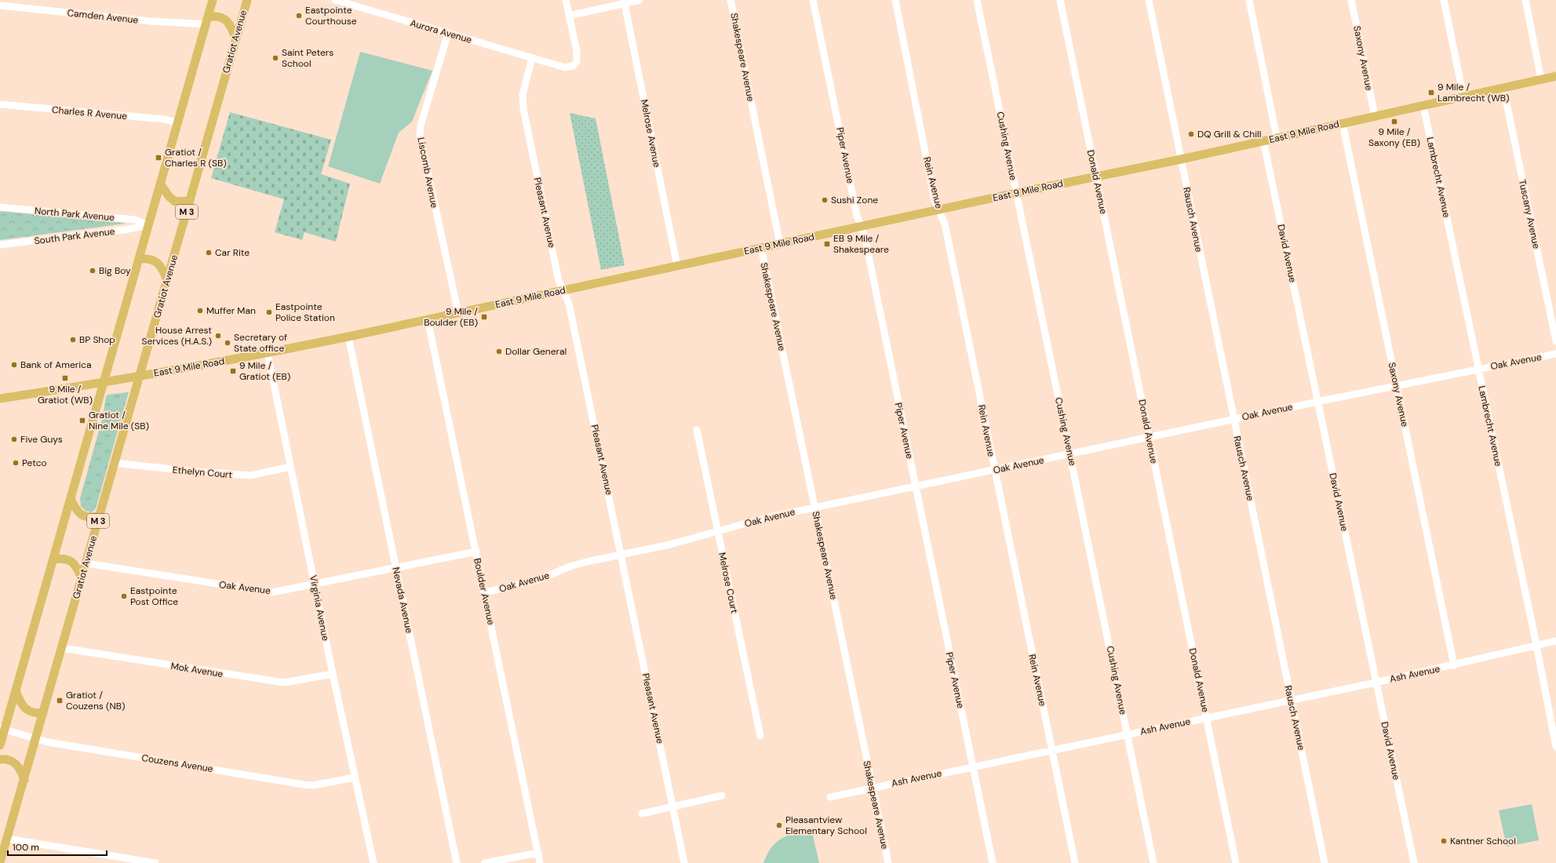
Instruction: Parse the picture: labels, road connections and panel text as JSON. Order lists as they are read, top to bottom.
{
  "streets": {
    "main road": ["Gratiot Avenue", "East 9 Mile Road", "M 3"],
    "street": [
      "Camden Avenue",
      "Aurora Avenue",
      "Shakespeare Avenue",
      "Saxony Avenue",
      "Charles R Avenue",
      "Melrose Avenue",
      "Cushing Avenue",
      "Piper Avenue",
      "Liscomb Avenue",
      "Lambrecht Avenue",
      "Donald Avenue",
      "Rein Avenue",
      "Pleasant Avenue",
      "North Park Avenue",
      "Tuscany Avenue",
      "Rausch Avenue",
      "South Park Avenue",
      "David Avenue",
      "Oak Avenue",
      "Ethelyn Court",
      "Melrose Court",
      "Boulder Avenue",
      "Nevada Avenue",
      "Virginia Avenue",
      "Mok Avenue",
      "Ash Avenue",
      "Couzens Avenue"
    ]
  },
  "crossings": [
    ["Aurora Avenue", "Liscomb Avenue"],
    ["Aurora Avenue", "Pleasant Avenue"],
    ["Gratiot Avenue", "East 9 Mile Road"],
    ["Gratiot Avenue", "Oak Avenue"],
    ["Gratiot Avenue", "Ethelyn Court"],
    ["Gratiot Avenue", "Mok Avenue"],
    ["Gratiot Avenue", "Couzens Avenue"],
    ["Shakespeare Avenue", "East 9 Mile Road"],
    ["Shakespeare Avenue", "Oak Avenue"],
    ["Shakespeare Avenue", "Ash Avenue"],
    ["Saxony Avenue", "East 9 Mile Road"],
    ["Saxony Avenue", "Oak Avenue"],
    ["Saxony Avenue", "Ash Avenue"],
    ["East 9 Mile Road", "Melrose Avenue"],
    ["East 9 Mile Road", "Cushing Avenue"],
    ["East 9 Mile Road", "Piper Avenue"],
    ["East 9 Mile Road", "Liscomb Avenue"],
    ["East 9 Mile Road", "Lambrecht Avenue"],
    ["East 9 Mile Road", "Donald Avenue"],
    ["East 9 Mile Road", "Rein Avenue"],
    ["East 9 Mile Road", "Pleasant Avenue"],
    ["East 9 Mile Road", "Tuscany Avenue"],
    ["East 9 Mile Road", "Rausch Avenue"],
    ["East 9 Mile Road", "David Avenue"],
    ["East 9 Mile Road", "Boulder Avenue"],
    ["East 9 Mile Road", "Nevada Avenue"],
    ["East 9 Mile Road", "Virginia Avenue"],
    ["Cushing Avenue", "Oak Avenue"],
    ["Cushing Avenue", "Ash Avenue"],
    ["Piper Avenue", "Oak Avenue"],
    ["Piper Avenue", "Ash Avenue"],
    ["Lambrecht Avenue", "Oak Avenue"],
    ["Lambrecht Avenue", "Ash Avenue"],
    ["Donald Avenue", "Oak Avenue"],
    ["Donald Avenue", "Ash Avenue"],
    ["Rein Avenue", "Oak Avenue"],
    ["Rein Avenue", "Ash Avenue"],
    ["Pleasant Avenue", "Oak Avenue"],
    ["North Park Avenue", "South Park Avenue"],
    ["Rausch Avenue", "Oak Avenue"],
    ["Rausch Avenue", "Ash Avenue"],
    ["David Avenue", "Oak Avenue"],
    ["David Avenue", "Ash Avenue"],
    ["Oak Avenue", "Melrose Court"],
    ["Oak Avenue", "Boulder Avenue"],
    ["Oak Avenue", "Nevada Avenue"],
    ["Oak Avenue", "Virginia Avenue"],
    ["Ethelyn Court", "Virginia Avenue"],
    ["Virginia Avenue", "Mok Avenue"],
    ["Virginia Avenue", "Couzens Avenue"]
  ],
  "places": {
    "other": [
      "Eastpointe Courthouse",
      "Saint Peters School",
      "DQ Grill & Chill",
      "Sushi Zone",
      "Car Rite",
      "Big Boy",
      "Muffer Man",
      "Eastpointe Police Station",
      "House Arrest Services (H.A.S.)",
      "BP Shop",
      "Secretary of State office",
      "Dollar General",
      "Bank of America",
      "Five Guys",
      "Petco",
      "Eastpointe Post Office",
      "Pleasantview Elementary School",
      "Kantner School"
    ],
    "transit": [
      "9 Mile / Lambrecht (WB)",
      "9 Mile / Saxony (EB)",
      "Gratiot / Charles R (SB)",
      "EB 9 Mile / Shakespeare",
      "9 Mile / Boulder (EB)",
      "9 Mile / Gratiot (EB)",
      "9 Mile / Gratiot (WB)",
      "Gratiot / Nine Mile (SB)",
      "Gratiot / Couzens (NB)"
    ]
  },
  "scale_bar": "100 m"
}
